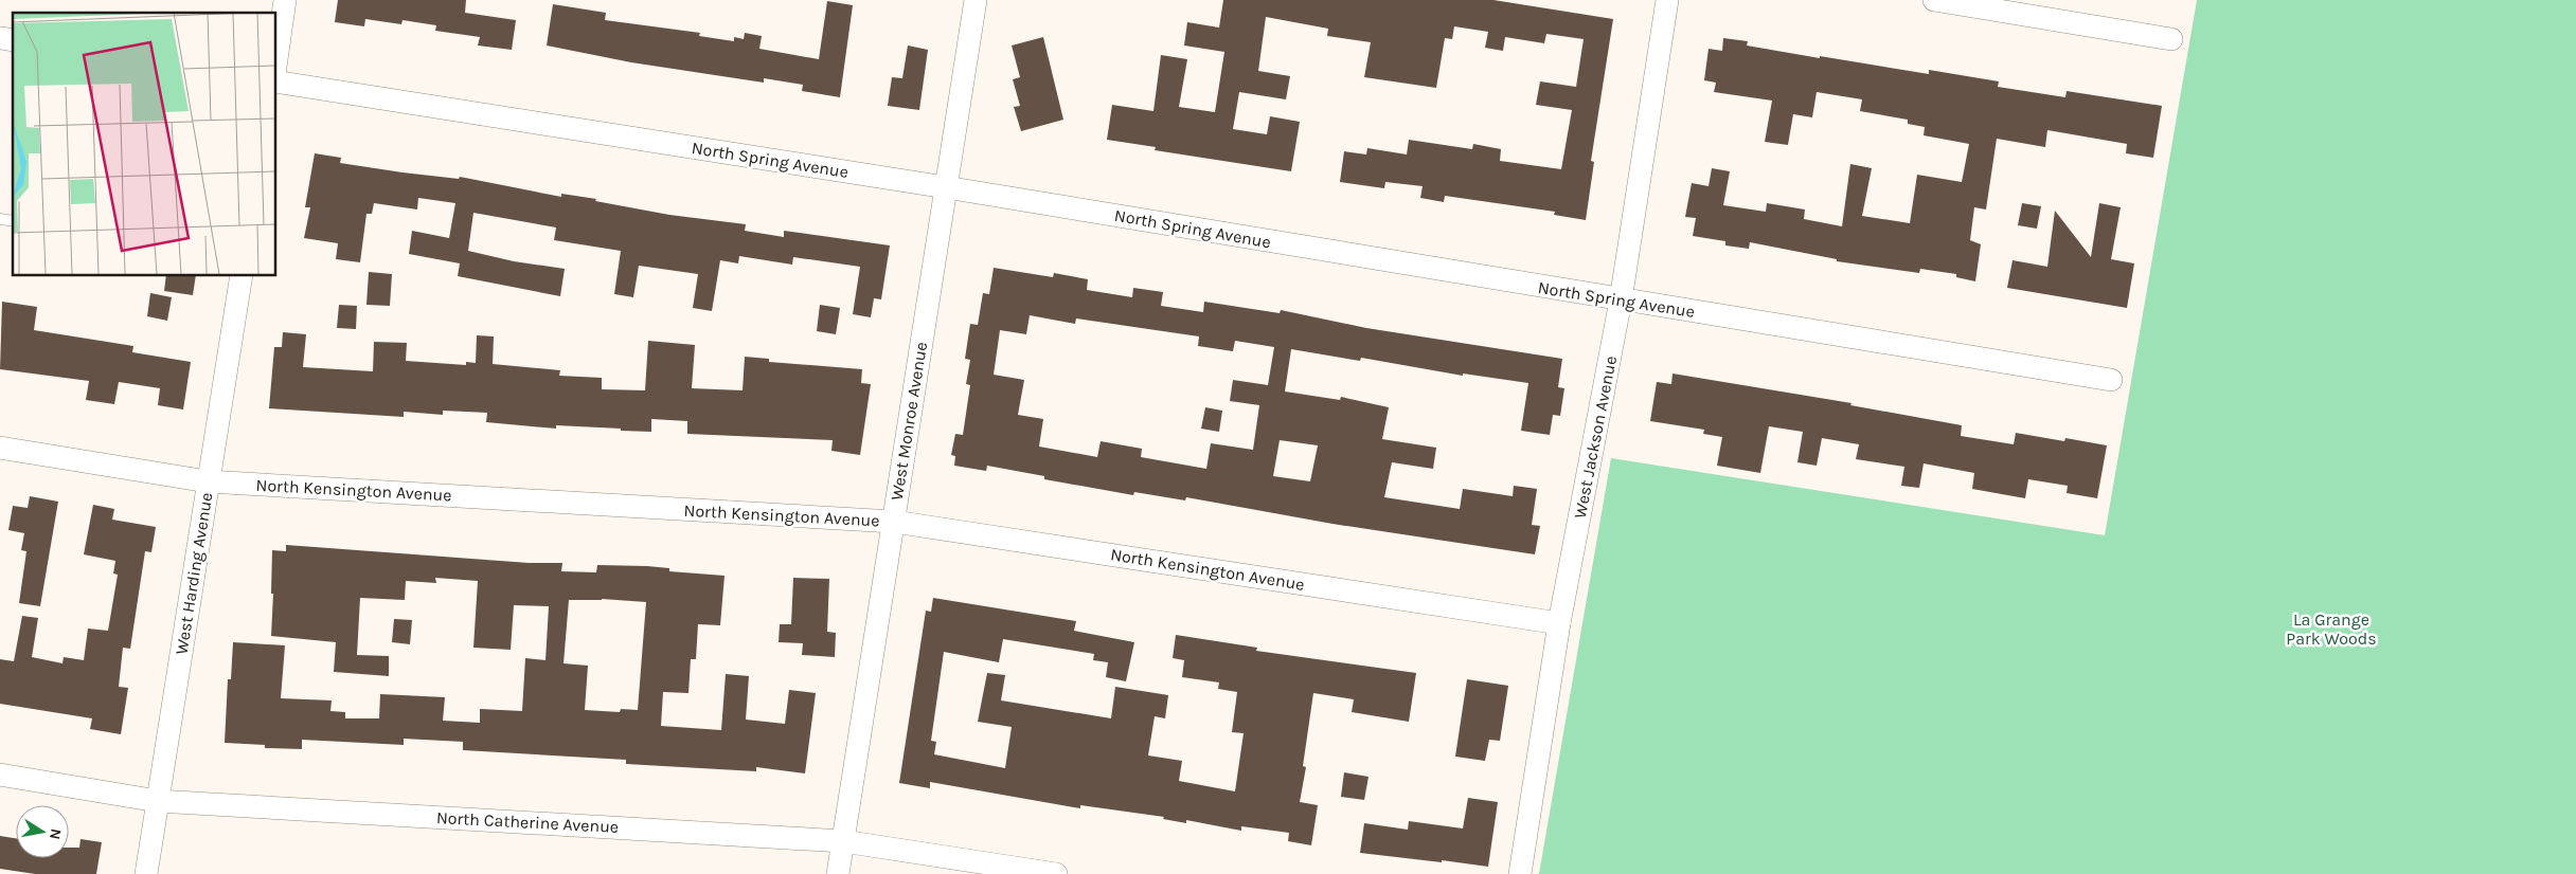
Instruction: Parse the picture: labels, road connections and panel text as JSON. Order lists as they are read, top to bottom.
{
  "streets": {
    "street": [
      "North Spring Avenue",
      "West Monroe Avenue",
      "West Jackson Avenue",
      "North Kensington Avenue",
      "West Harding Avenue",
      "North Catherine Avenue"
    ]
  },
  "crossings": [
    ["North Spring Avenue", "West Monroe Avenue"],
    ["North Spring Avenue", "West Jackson Avenue"],
    ["West Monroe Avenue", "North Kensington Avenue"],
    ["West Monroe Avenue", "North Catherine Avenue"],
    ["West Jackson Avenue", "North Kensington Avenue"],
    ["North Kensington Avenue", "West Harding Avenue"],
    ["West Harding Avenue", "North Catherine Avenue"]
  ],
  "parks": ["La Grange Park Woods"],
  "north": "right"
}
